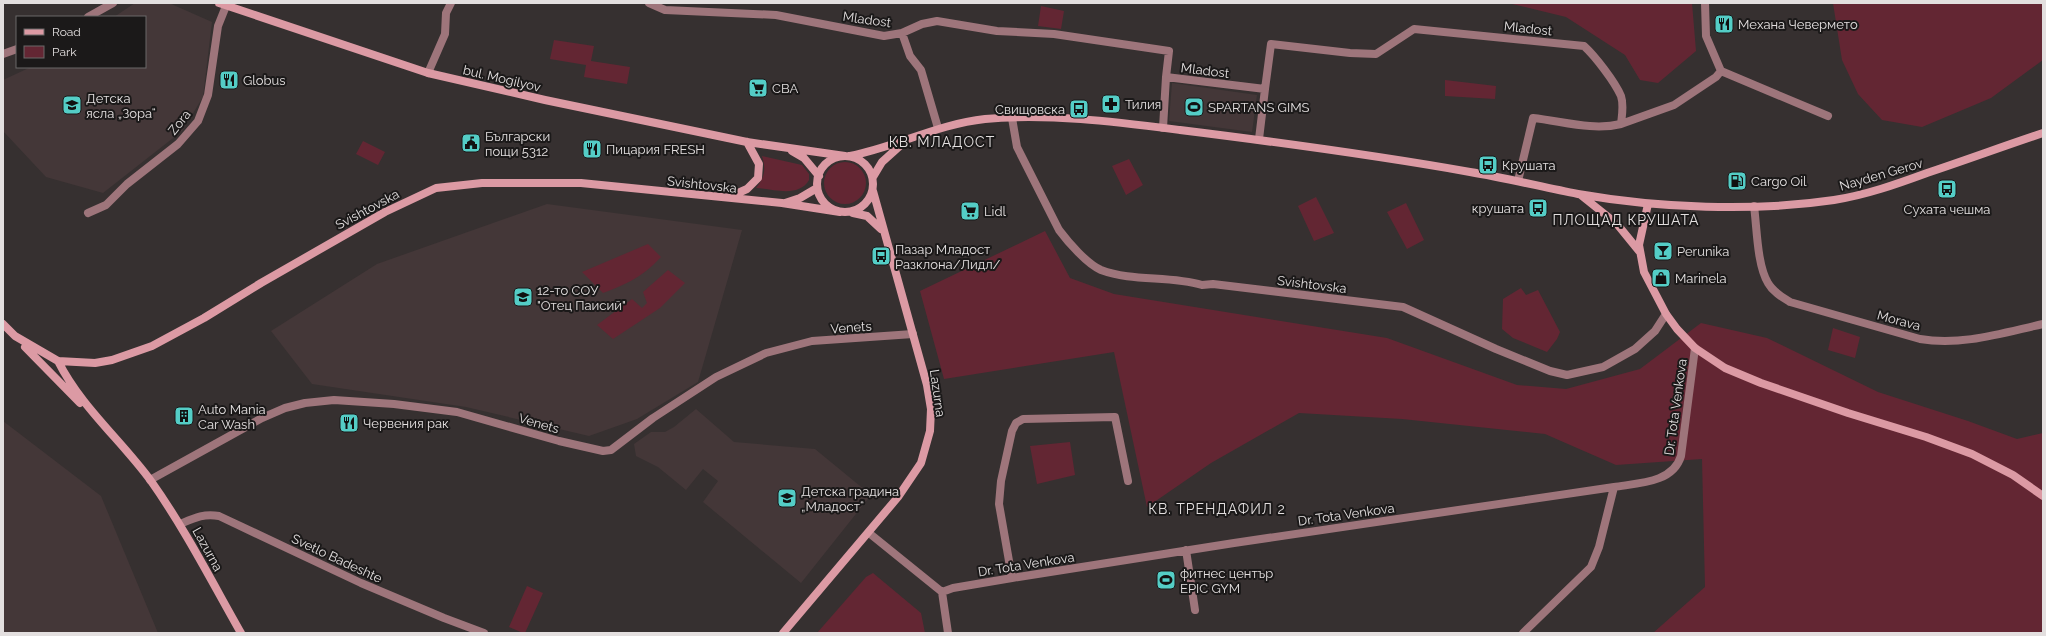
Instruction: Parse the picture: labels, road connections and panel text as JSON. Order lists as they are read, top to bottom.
{
  "streets": {
    "street": [
      "Mladost",
      "bul. Mogilyov",
      "Zora",
      "Nayden Gerov",
      "Svishtovska",
      "Morava",
      "Venets",
      "Lazurna",
      "Dr. Tota Venkova",
      "Svetlo Badeshte"
    ]
  },
  "crossings": [
    ["bul. Mogilyov", "Zora"],
    ["bul. Mogilyov", "Svishtovska"],
    ["bul. Mogilyov", "Lazurna"],
    ["Nayden Gerov", "Morava"],
    ["Svishtovska", "Lazurna"],
    ["Venets", "Lazurna"],
    ["Lazurna", "Svetlo Badeshte"]
  ],
  "districts": ["КВ. МЛАДОСТ", "ПЛОЩАД КРУШАТА", "КВ. ТРЕНДАФИЛ 2"],
  "places": {
    "restaurant": [
      "Механа Чевермето",
      "Globus",
      "Пицария FRESH",
      "Червения рак"
    ],
    "supermarket": ["CBA", "Lidl"],
    "pharmacy": ["Тилия"],
    "school or university": ["Детска ясла „Зора“", "12-то СОУ \"Отец Паисий\"", "Детска градина „Младост“"],
    "sports": ["SPARTANS GIMS", "фитнес център EPIC GYM"],
    "bus stop": [
      "Свищовска",
      "Крушата",
      "Сухата чешма",
      "крушата",
      "Пазар Младост Разклона/Лидл/"
    ],
    "public building": ["Български пощи 5312"],
    "fuel station": ["Cargo Oil"],
    "bar": ["Perunika"],
    "shop": ["Marinela"],
    "building": ["Auto Mania Car Wash"]
  },
  "legend": ["Road", "Park"]
}
